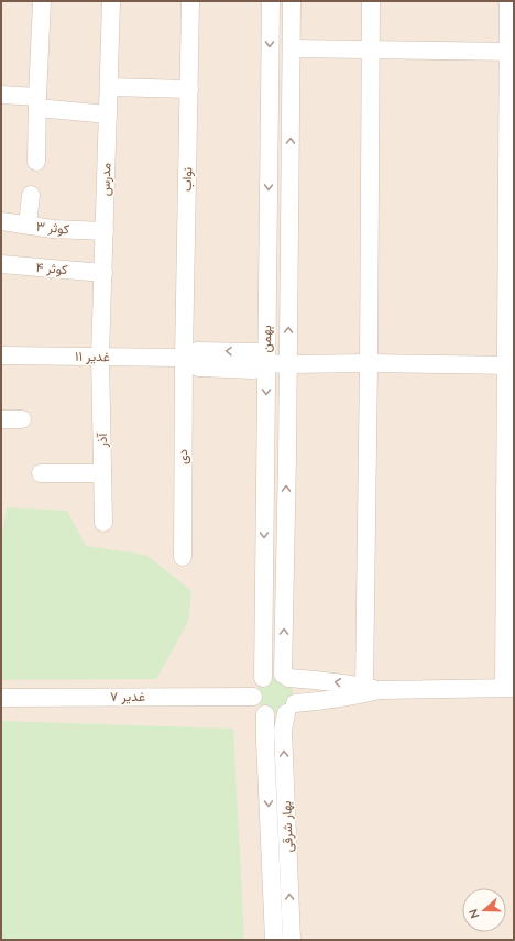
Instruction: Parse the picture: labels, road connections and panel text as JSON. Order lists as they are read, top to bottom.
{
  "streets": {
    "street": [
      "مدرس",
      "نواب",
      "کوثر ۳",
      "کوثر ۴",
      "بهمن",
      "غدیر ۱۱",
      "آذر",
      "دی",
      "غدیر ۷",
      "بهار شرقی"
    ]
  },
  "crossings": [
    ["مدرس", "کوثر ۳"],
    ["مدرس", "کوثر ۴"],
    ["مدرس", "غدیر ۱۱"],
    ["مدرس", "آذر"],
    ["نواب", "غدیر ۱۱"],
    ["نواب", "دی"],
    ["بهمن", "غدیر ۱۱"],
    ["بهمن", "غدیر ۷"],
    ["بهمن", "بهار شرقی"],
    ["غدیر ۱۱", "آذر"],
    ["غدیر ۱۱", "دی"],
    ["غدیر ۷", "بهار شرقی"]
  ],
  "north": "left"
}
